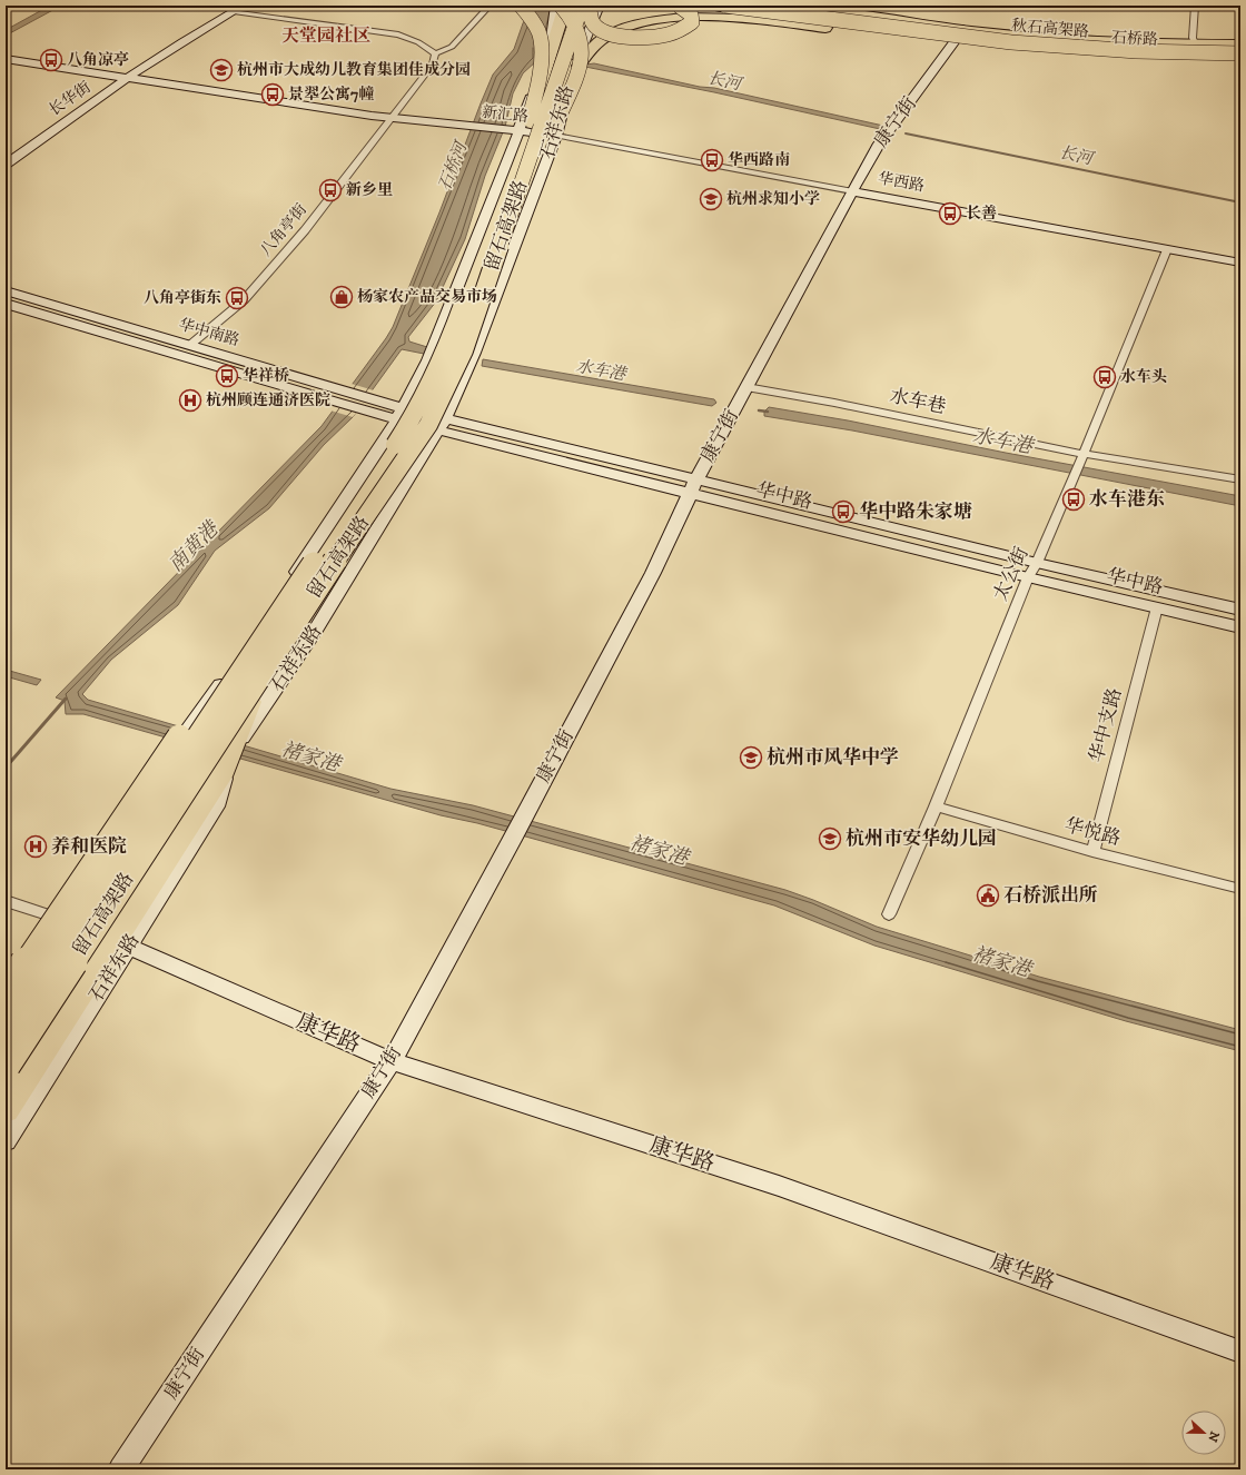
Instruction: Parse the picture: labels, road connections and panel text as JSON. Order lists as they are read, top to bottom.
{
  "streets": {
    "highway": ["秋石高架路", "留石高架路"],
    "main road": [
      "石桥路",
      "长华街",
      "新汇路",
      "石祥东路",
      "康宁街",
      "华西路",
      "华中南路",
      "华中路",
      "康华路"
    ],
    "street": [
      "八角亭街",
      "水车巷",
      "太公街",
      "华中支路",
      "华悦路"
    ]
  },
  "crossings": [
    ["秋石高架路", "石桥路"],
    ["石桥路", "康宁街"],
    ["长华街", "新汇路"],
    ["新汇路", "石祥东路"],
    ["新汇路", "华西路"],
    ["新汇路", "八角亭街"],
    ["石祥东路", "华西路"],
    ["石祥东路", "华中南路"],
    ["石祥东路", "华中路"],
    ["石祥东路", "康华路"],
    ["康宁街", "华西路"],
    ["康宁街", "水车巷"],
    ["康宁街", "华中路"],
    ["康宁街", "康华路"],
    ["华西路", "太公街"],
    ["八角亭街", "华中南路"],
    ["华中南路", "华中路"],
    ["水车巷", "太公街"],
    ["华中路", "太公街"],
    ["华中路", "华中支路"],
    ["太公街", "华悦路"],
    ["华中支路", "华悦路"]
  ],
  "districts": ["天堂园社区"],
  "water": [
    "长河",
    "石桥河",
    "水车港",
    "南黄港",
    "褚家港"
  ],
  "places": {
    "bus stop": [
      "八角凉亭",
      "景翆公寓7幢",
      "华西路南",
      "新乡里",
      "长善",
      "八角亭街东",
      "华祥桥",
      "水车头",
      "水车港东",
      "华中路朱家塘"
    ],
    "school or university": [
      "杭州市大成幼儿教育集团佳成分园",
      "杭州求知小学",
      "杭州市风华中学",
      "杭州市安华幼儿园"
    ],
    "shop": ["杨家农产品交易市场"],
    "hospital": ["杭州顾连通济医院", "养和医院"],
    "public building": ["石桥派出所"]
  },
  "north": "right"
}
